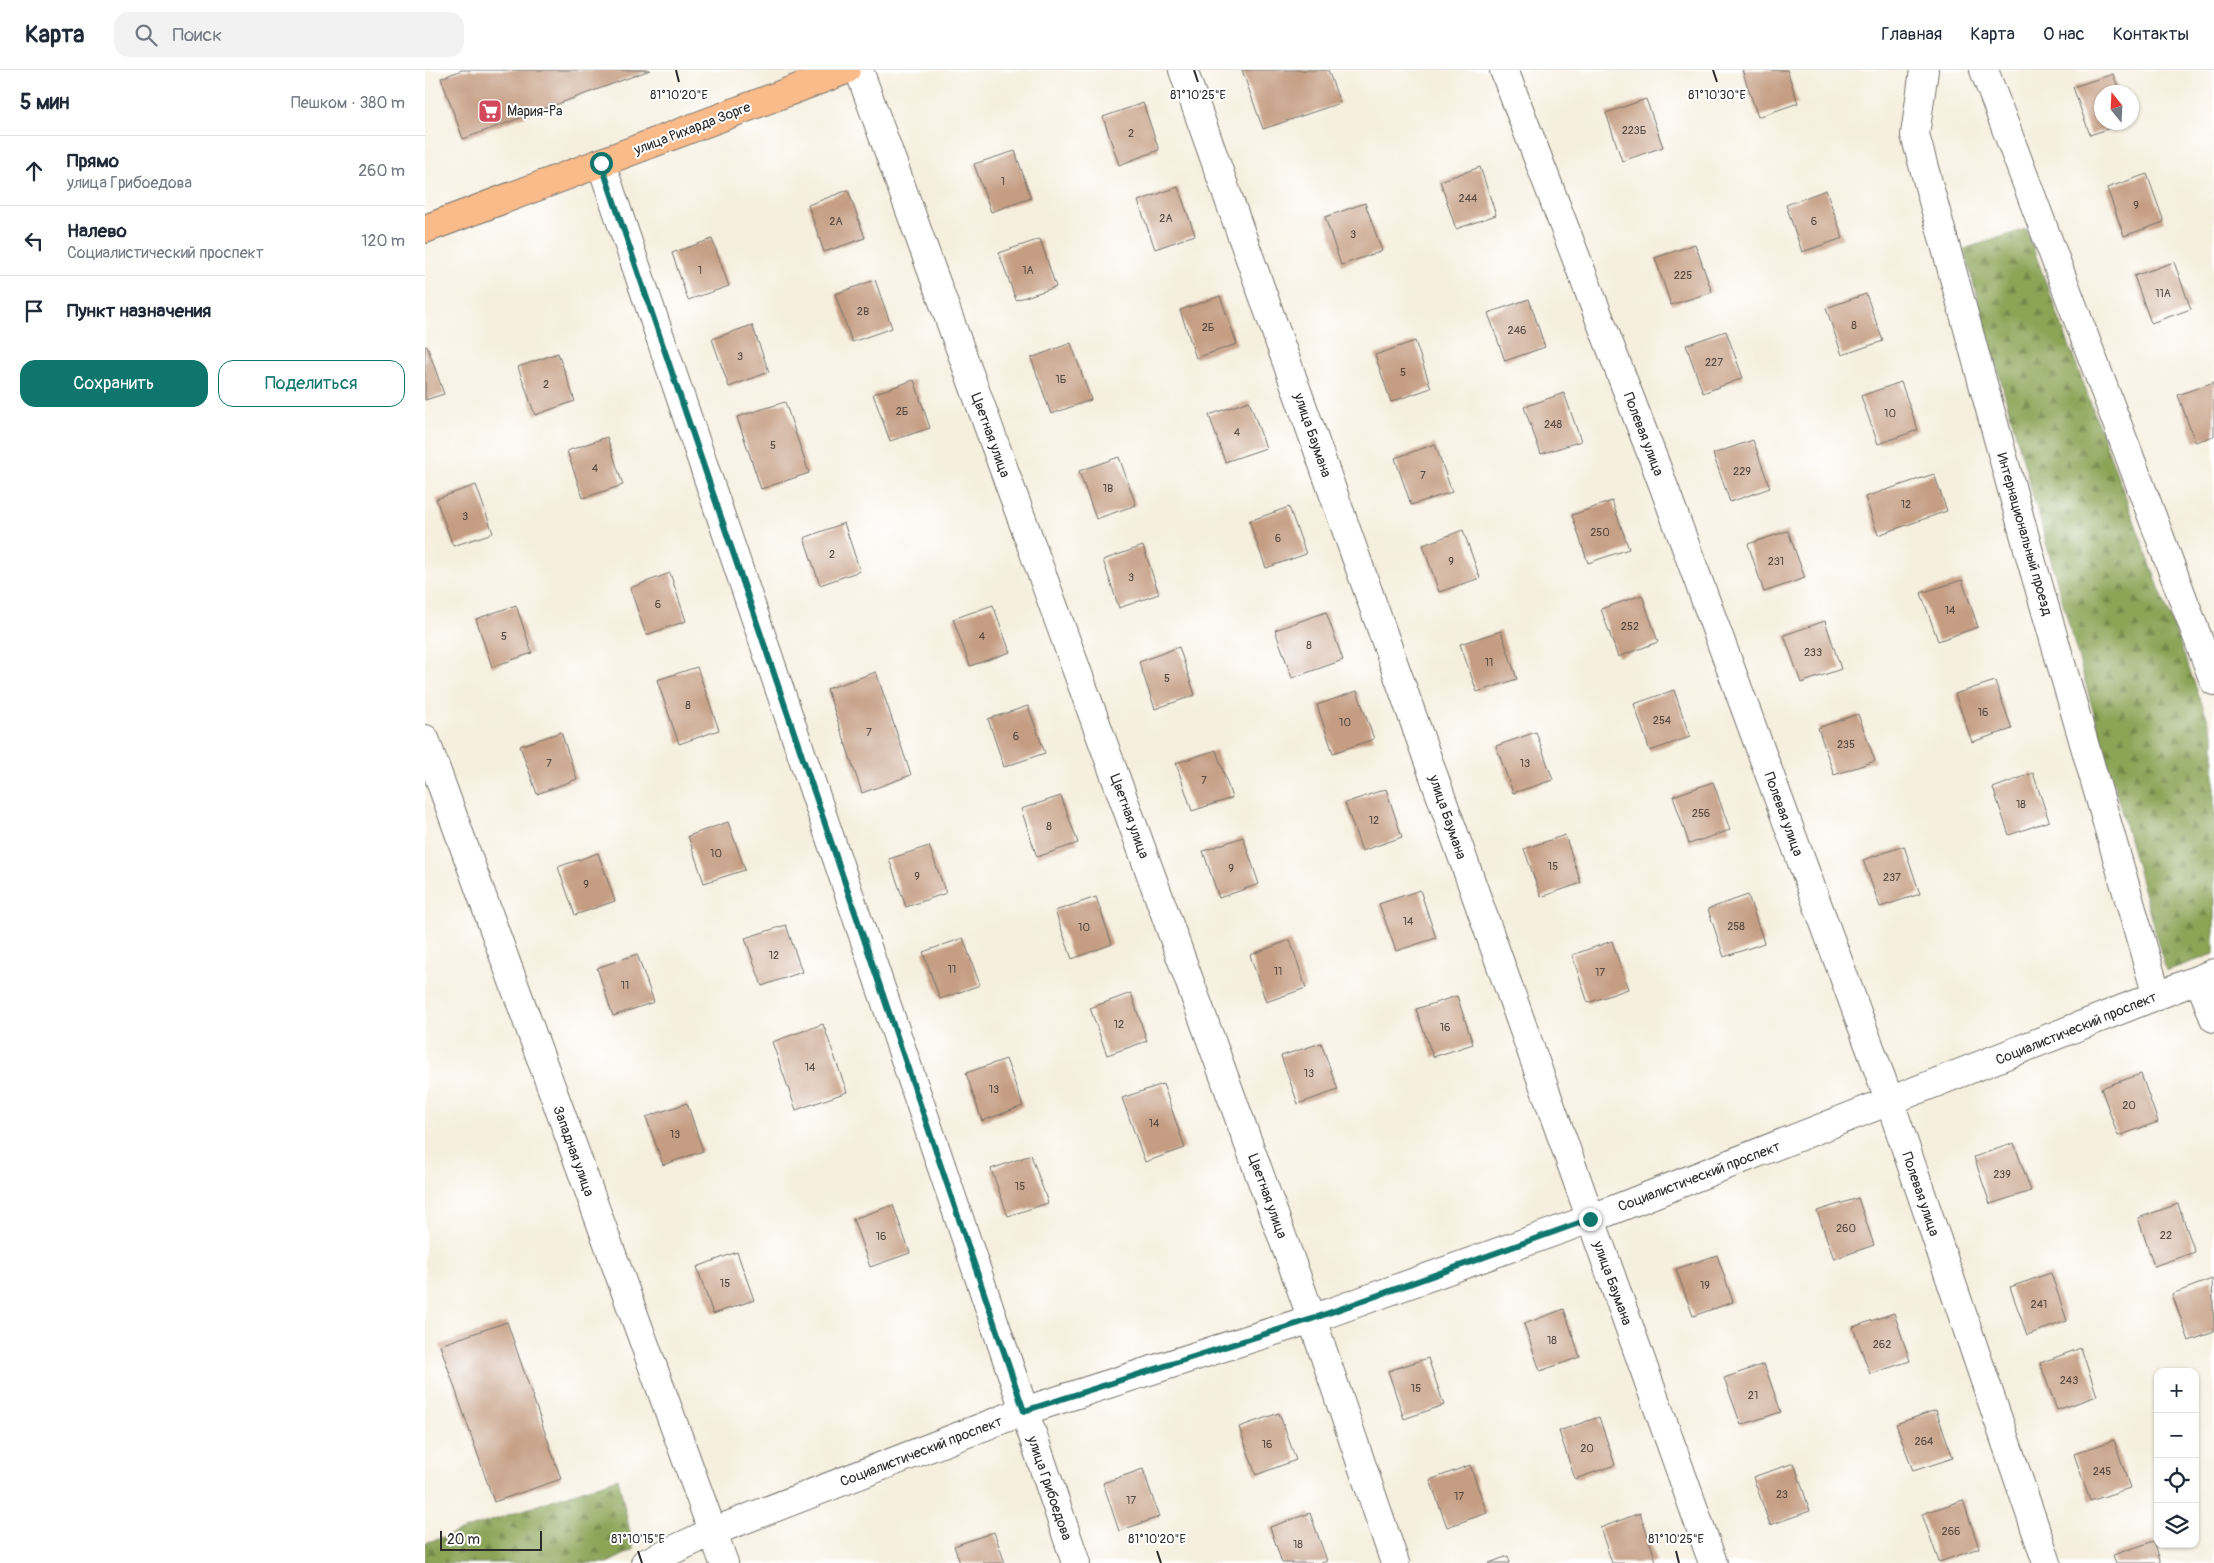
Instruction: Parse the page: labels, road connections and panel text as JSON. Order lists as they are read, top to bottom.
{
  "streets": {
    "main road": ["улица Рихарда Зорге"],
    "street": [
      "Полевая улица",
      "Цветная улица",
      "улица Баумана",
      "Интернациональный проезд",
      "Социалистический проспект",
      "Западная улица",
      "улица Грибоедова"
    ]
  },
  "crossings": [
    ["улица Рихарда Зорге", "улица Грибоедова"],
    ["Полевая улица", "Социалистический проспект"],
    ["Цветная улица", "Социалистический проспект"],
    ["улица Баумана", "Социалистический проспект"],
    ["Интернациональный проезд", "Социалистический проспект"],
    ["Социалистический проспект", "Западная улица"],
    ["Социалистический проспект", "улица Грибоедова"]
  ],
  "places": {
    "supermarket": ["Мария-Ра"]
  },
  "house_numbers": [
    "223Б",
    "2",
    "1",
    "244",
    "9",
    "2А",
    "2А",
    "6",
    "3",
    "1",
    "1А",
    "225",
    "11А",
    "2В",
    "8",
    "2Б",
    "246",
    "3",
    "227",
    "5",
    "1Б",
    "2",
    "2Б",
    "10",
    "248",
    "4",
    "5",
    "4",
    "229",
    "7",
    "1В",
    "12",
    "3",
    "250",
    "6",
    "2",
    "9",
    "231",
    "3",
    "6",
    "14",
    "252",
    "5",
    "4",
    "8",
    "233",
    "11",
    "5",
    "8",
    "16",
    "254",
    "10",
    "7",
    "6",
    "235",
    "7",
    "13",
    "7",
    "18",
    "256",
    "12",
    "8",
    "10",
    "15",
    "9",
    "9",
    "237",
    "9",
    "14",
    "258",
    "10",
    "12",
    "11",
    "11",
    "17",
    "11",
    "12",
    "16",
    "14",
    "13",
    "13",
    "20",
    "14",
    "13",
    "239",
    "15",
    "260",
    "22",
    "16",
    "15",
    "19",
    "241",
    "18",
    "262",
    "243",
    "15",
    "21",
    "264",
    "16",
    "20",
    "245",
    "23",
    "17",
    "17",
    "266",
    "18"
  ],
  "scale_bar": "20 m",
  "north": "top",
  "page": {
    "header": "Карта",
    "search": "Поиск",
    "nav": [
      "Главная",
      "Карта",
      "О нас",
      "Контакты"
    ],
    "heading": ["5 мин", "Пешком · 380 m"],
    "list": [
      ["Прямо", "улица Грибоедова", "260 m"],
      ["Налево", "Социалистический проспект", "120 m"],
      "Пункт назначения"
    ],
    "buttons": ["Сохранить", "Поделиться"],
    "map_buttons": ["+", "−"],
    "scale": "20 m"
  },
  "coordinates": [
    "81°10'20\"E",
    "81°10'25\"E",
    "81°10'30\"E",
    "81°10'15\"E"
  ]
}
